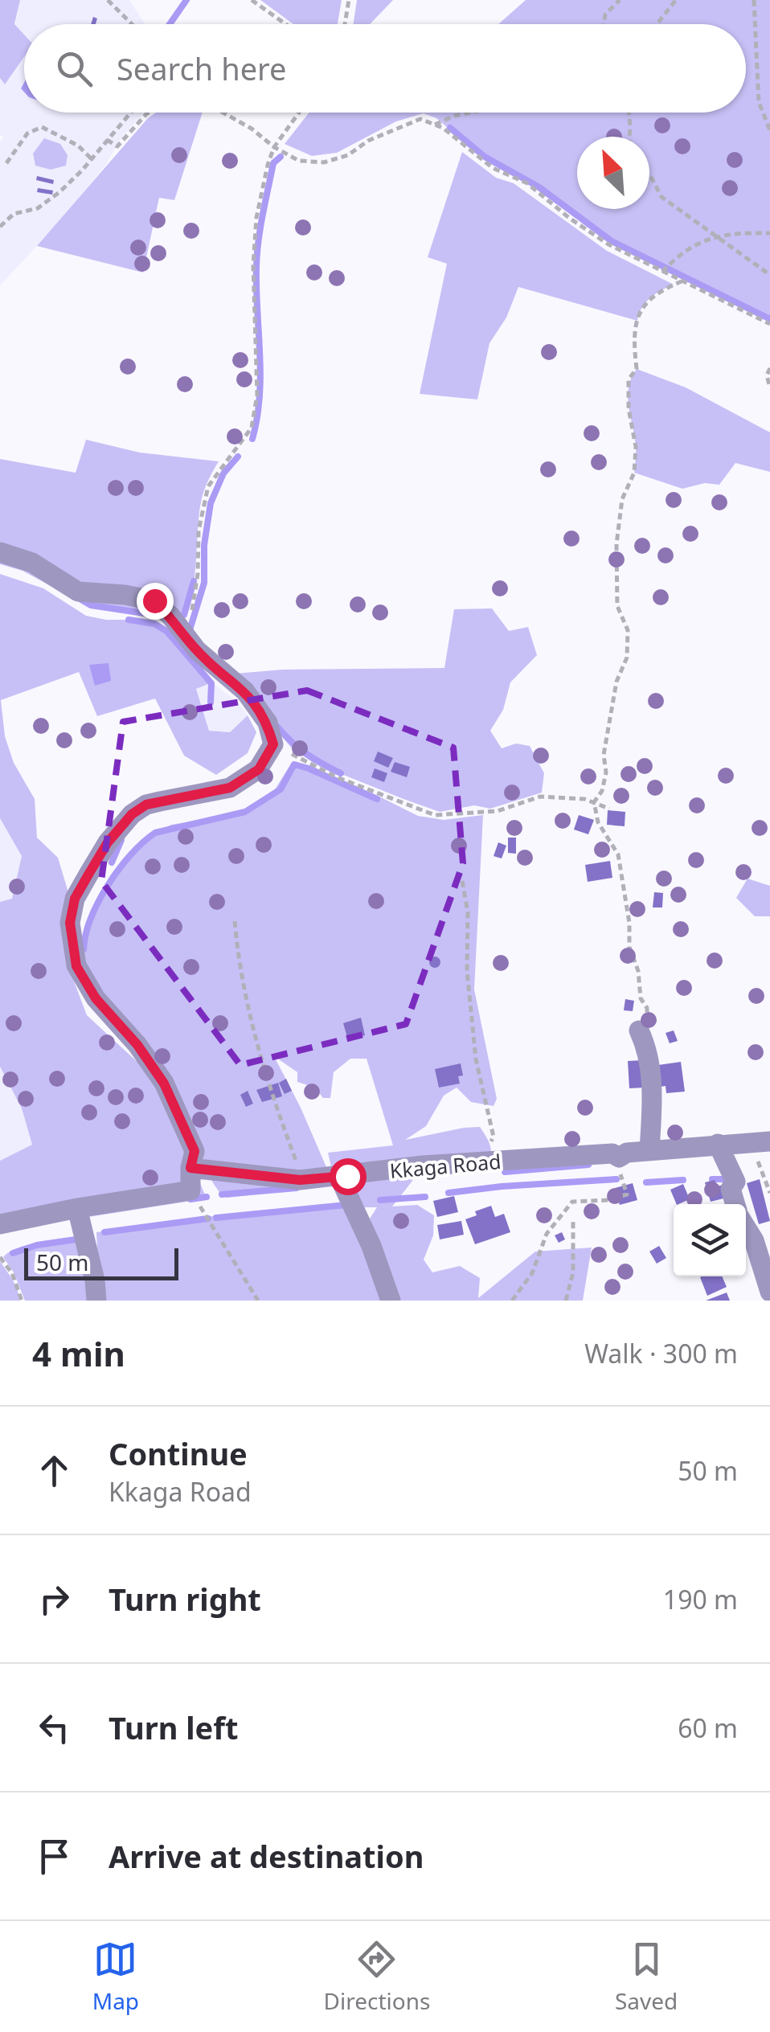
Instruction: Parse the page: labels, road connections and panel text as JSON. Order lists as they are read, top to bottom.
{
  "streets": {
    "street": ["Kkaga Road"]
  },
  "scale_bar": "50 m",
  "north": "top left",
  "page": {
    "search": "Search here",
    "scale": "50 m",
    "heading": ["4 min", "Walk · 300 m"],
    "list": [
      ["Continue", "Kkaga Road", "50 m"],
      ["Turn right", "190 m"],
      ["Turn left", "60 m"],
      "Arrive at destination"
    ],
    "nav": ["Map", "Directions", "Saved"]
  }
}
